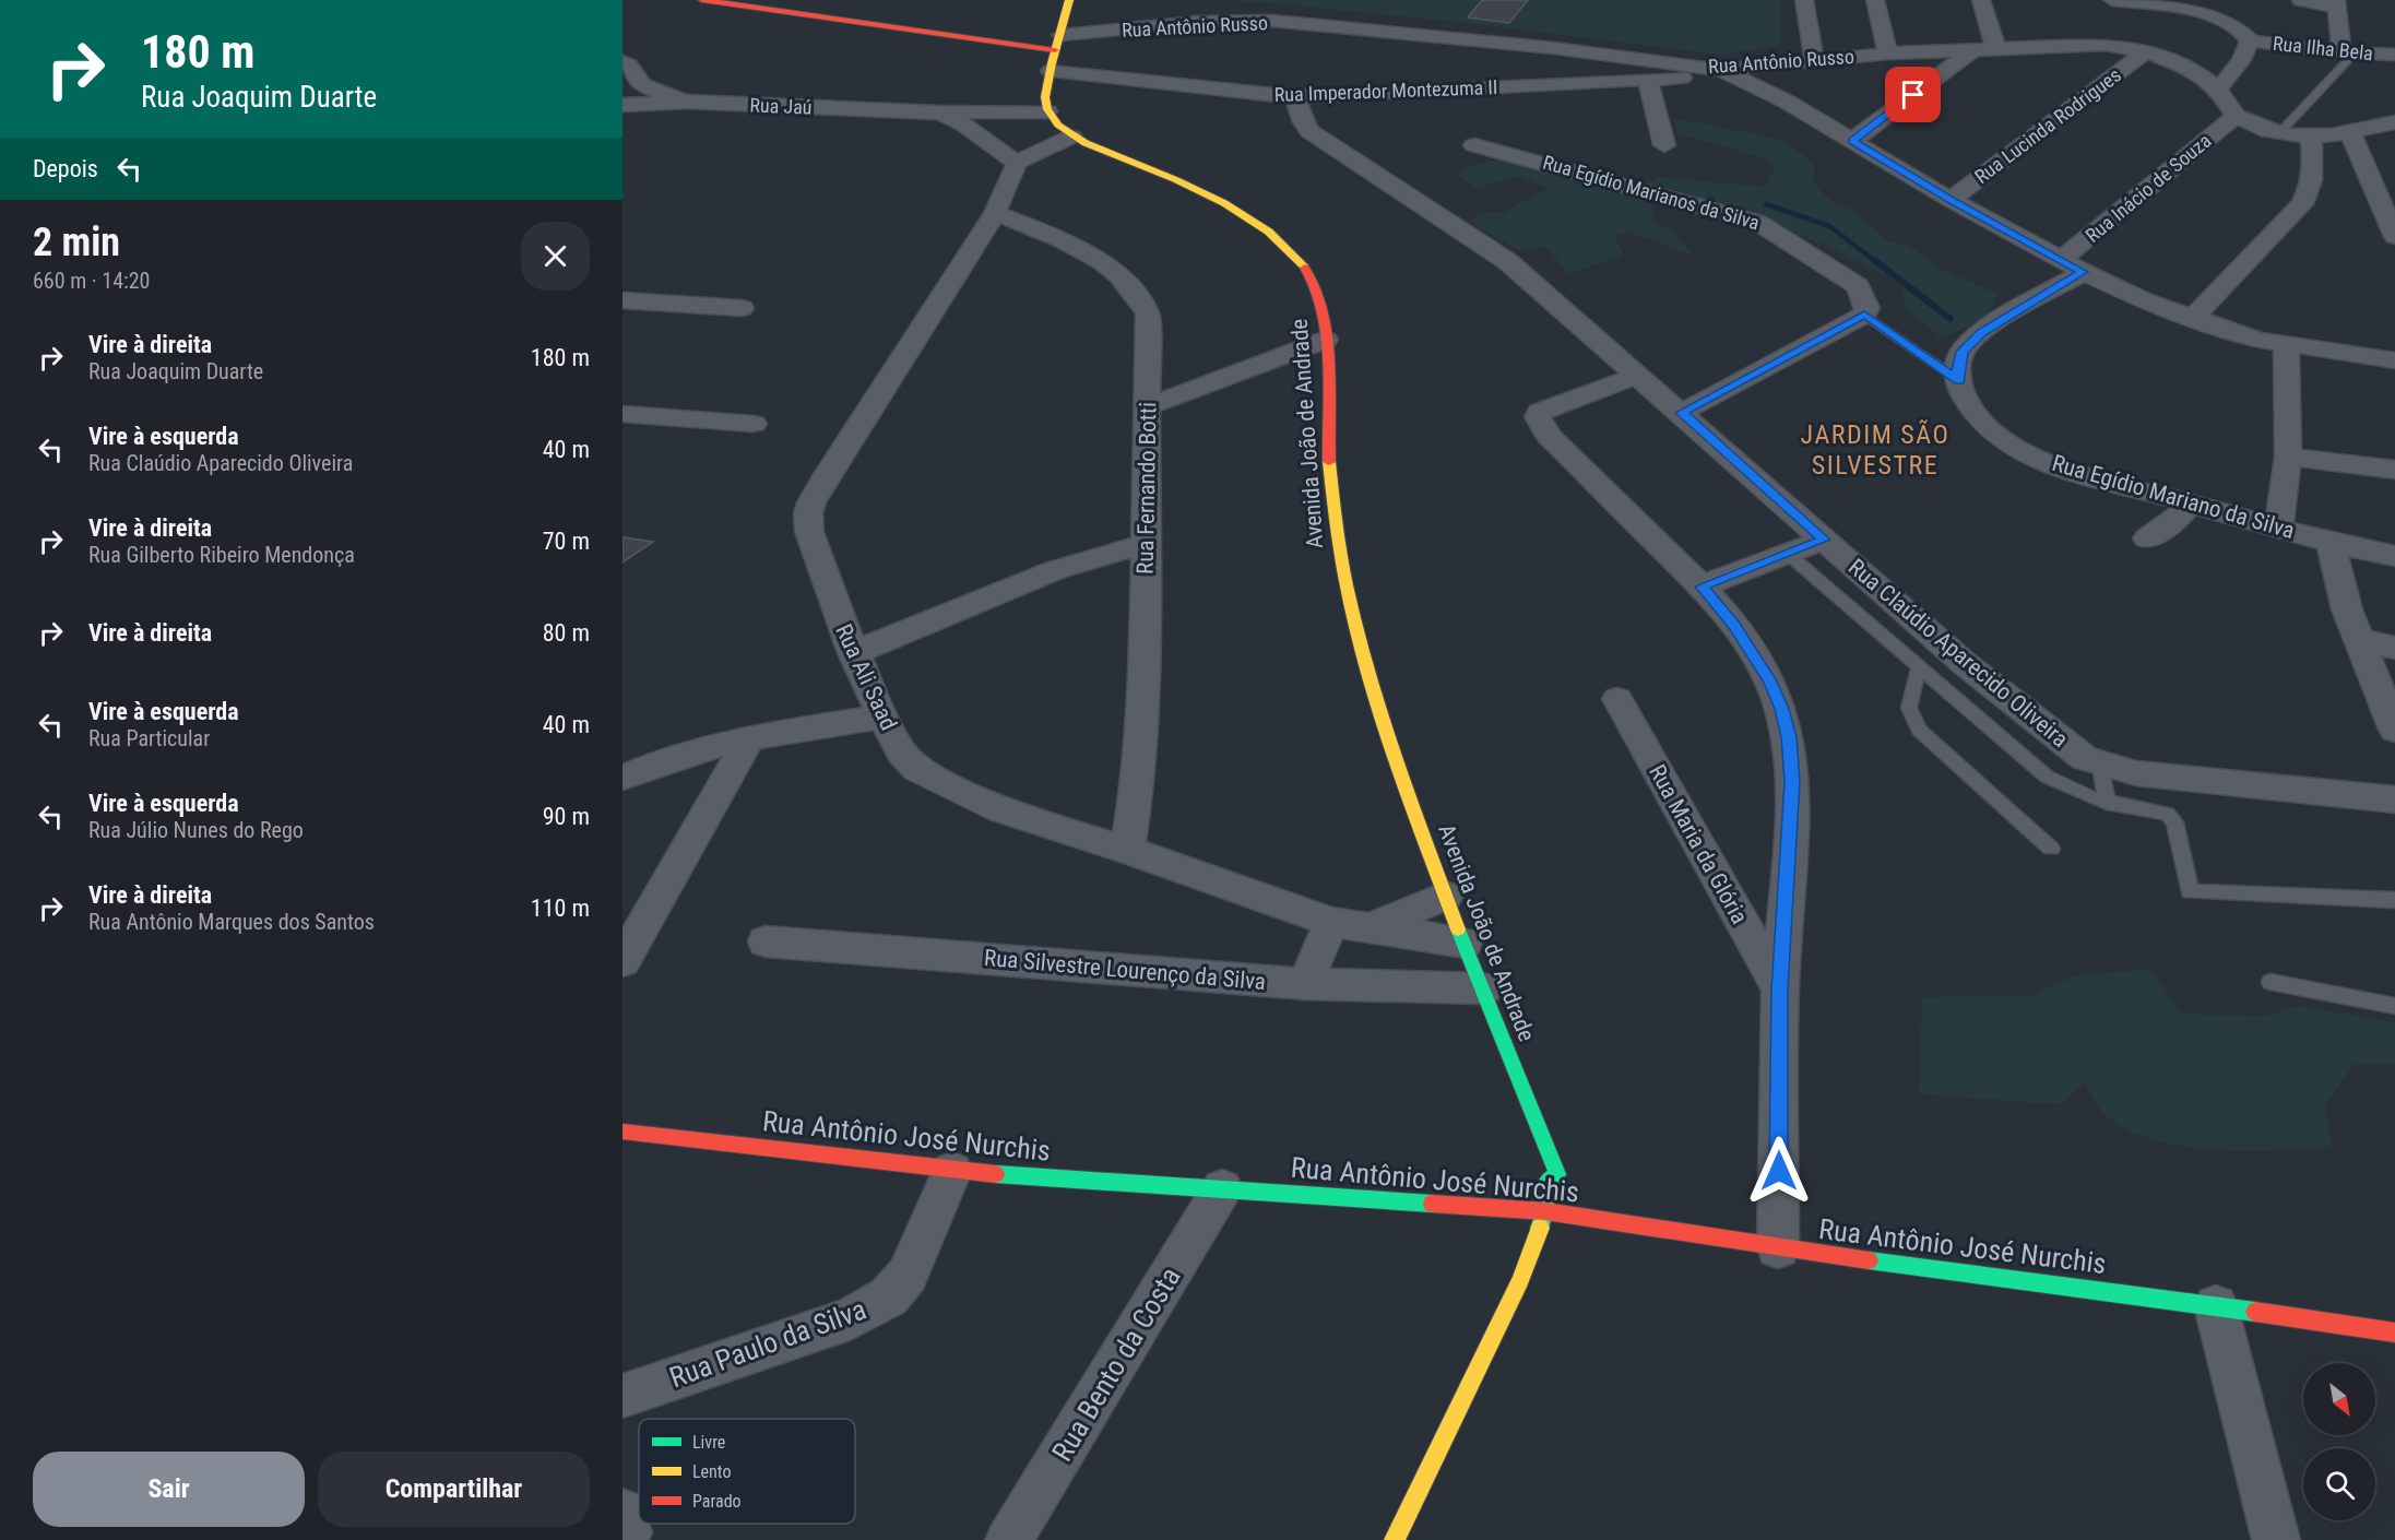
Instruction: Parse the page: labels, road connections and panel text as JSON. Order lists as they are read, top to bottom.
{
  "streets": {
    "main road": ["Avenida João de Andrade", "Rua Antônio José Nurchis"],
    "street": [
      "Rua Antônio Russo",
      "Rua Ilha Bela",
      "Rua Imperador Montezuma II",
      "Rua Jaú",
      "Rua Lucinda Rodrigues",
      "Rua Inácio de Souza",
      "Rua Egídio Marianos da Silva",
      "Rua Fernando Botti",
      "Rua Egídio Mariano da Silva",
      "Rua Claúdio Aparecido Oliveira",
      "Rua Ali Saad",
      "Rua Maria da Glória",
      "Rua Silvestre Lourenço da Silva",
      "Rua Paulo da Silva",
      "Rua Bento da Costa"
    ]
  },
  "crossings": [
    ["Rua Antônio Russo", "Rua Imperador Montezuma II"],
    ["Rua Antônio Russo", "Rua Lucinda Rodrigues"],
    ["Rua Antônio Russo", "Rua Inácio de Souza"],
    ["Rua Imperador Montezuma II", "Rua Claúdio Aparecido Oliveira"],
    ["Rua Jaú", "Avenida João de Andrade"],
    ["Rua Jaú", "Rua Ali Saad"],
    ["Avenida João de Andrade", "Rua Ali Saad"],
    ["Avenida João de Andrade", "Rua Silvestre Lourenço da Silva"],
    ["Avenida João de Andrade", "Rua Antônio José Nurchis"],
    ["Rua Fernando Botti", "Rua Ali Saad"],
    ["Rua Antônio José Nurchis", "Rua Paulo da Silva"],
    ["Rua Antônio José Nurchis", "Rua Bento da Costa"]
  ],
  "districts": ["JARDIM SÃO SILVESTRE"],
  "legend": ["Livre", "Lento", "Parado"],
  "north": "bottom right",
  "page": {
    "turn": ["180 m", "Rua Joaquim Duarte"],
    "then": "Depois",
    "heading": ["2 min", "660 m · 14:20"],
    "list": [
      {
        "name": "Vire à direita",
        "note": "Rua Joaquim Duarte",
        "value": "180 m"
      },
      {
        "name": "Vire à esquerda",
        "note": "Rua Claúdio Aparecido Oliveira",
        "value": "40 m"
      },
      {
        "name": "Vire à direita",
        "note": "Rua Gilberto Ribeiro Mendonça",
        "value": "70 m"
      },
      {
        "name": "Vire à direita",
        "value": "80 m"
      },
      {
        "name": "Vire à esquerda",
        "note": "Rua Particular",
        "value": "40 m"
      },
      {
        "name": "Vire à esquerda",
        "note": "Rua Júlio Nunes do Rego",
        "value": "90 m"
      },
      {
        "name": "Vire à direita",
        "note": "Rua Antônio Marques dos Santos",
        "value": "110 m"
      }
    ],
    "buttons": ["Sair", "Compartilhar"]
  }
}
